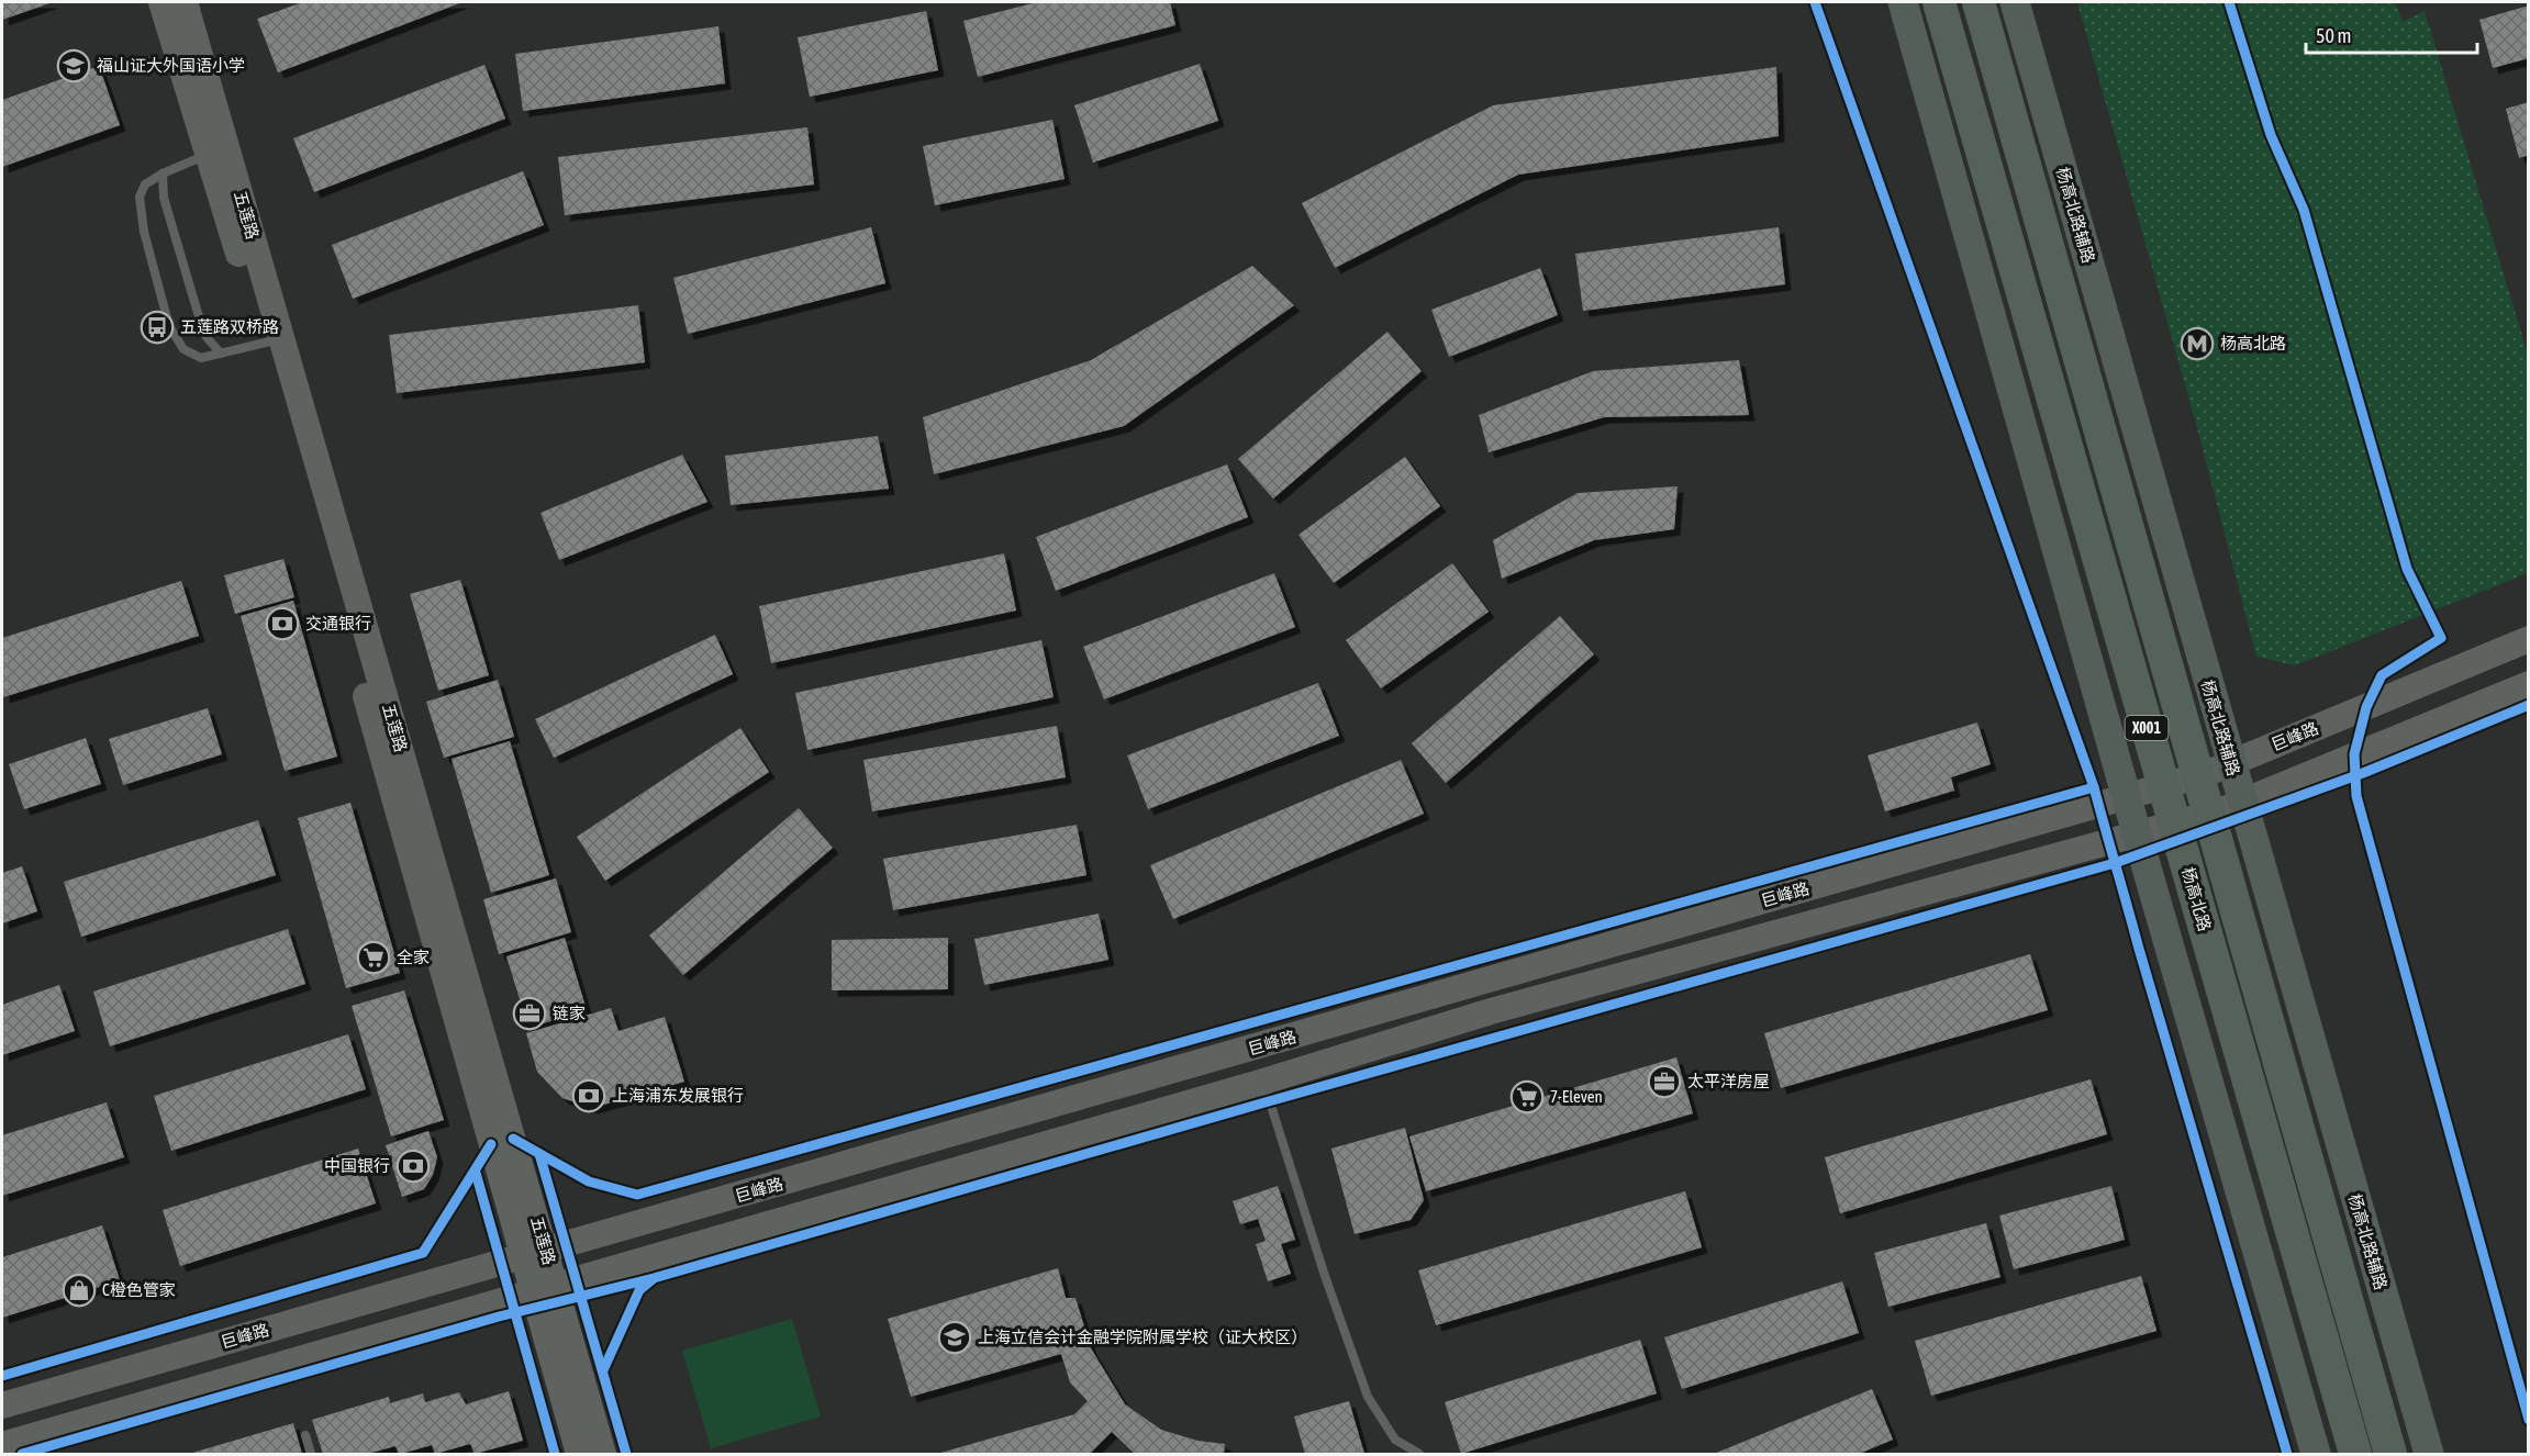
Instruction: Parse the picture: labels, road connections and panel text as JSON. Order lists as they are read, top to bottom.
{
  "streets": {
    "highway": ["X001", "杨高北路"],
    "main road": ["五莲路", "杨高北路辅路", "巨峰路"]
  },
  "crossings": [
    ["五莲路", "巨峰路"],
    ["杨高北路辅路", "巨峰路"],
    ["X001", "巨峰路"]
  ],
  "places": {
    "school or university": ["福山证大外国语小学", "上海立信会计金融学院附属学校（证大校区）"],
    "bus stop": ["五莲路双桥路"],
    "metro station": ["杨高北路"],
    "bank": ["交通银行", "上海浦东发展银行", "中国银行"],
    "supermarket": ["全家", "7-Eleven"],
    "office": ["链家", "太平洋房屋"],
    "shop": ["C橙色管家"]
  },
  "scale_bar": "50 m"
}
